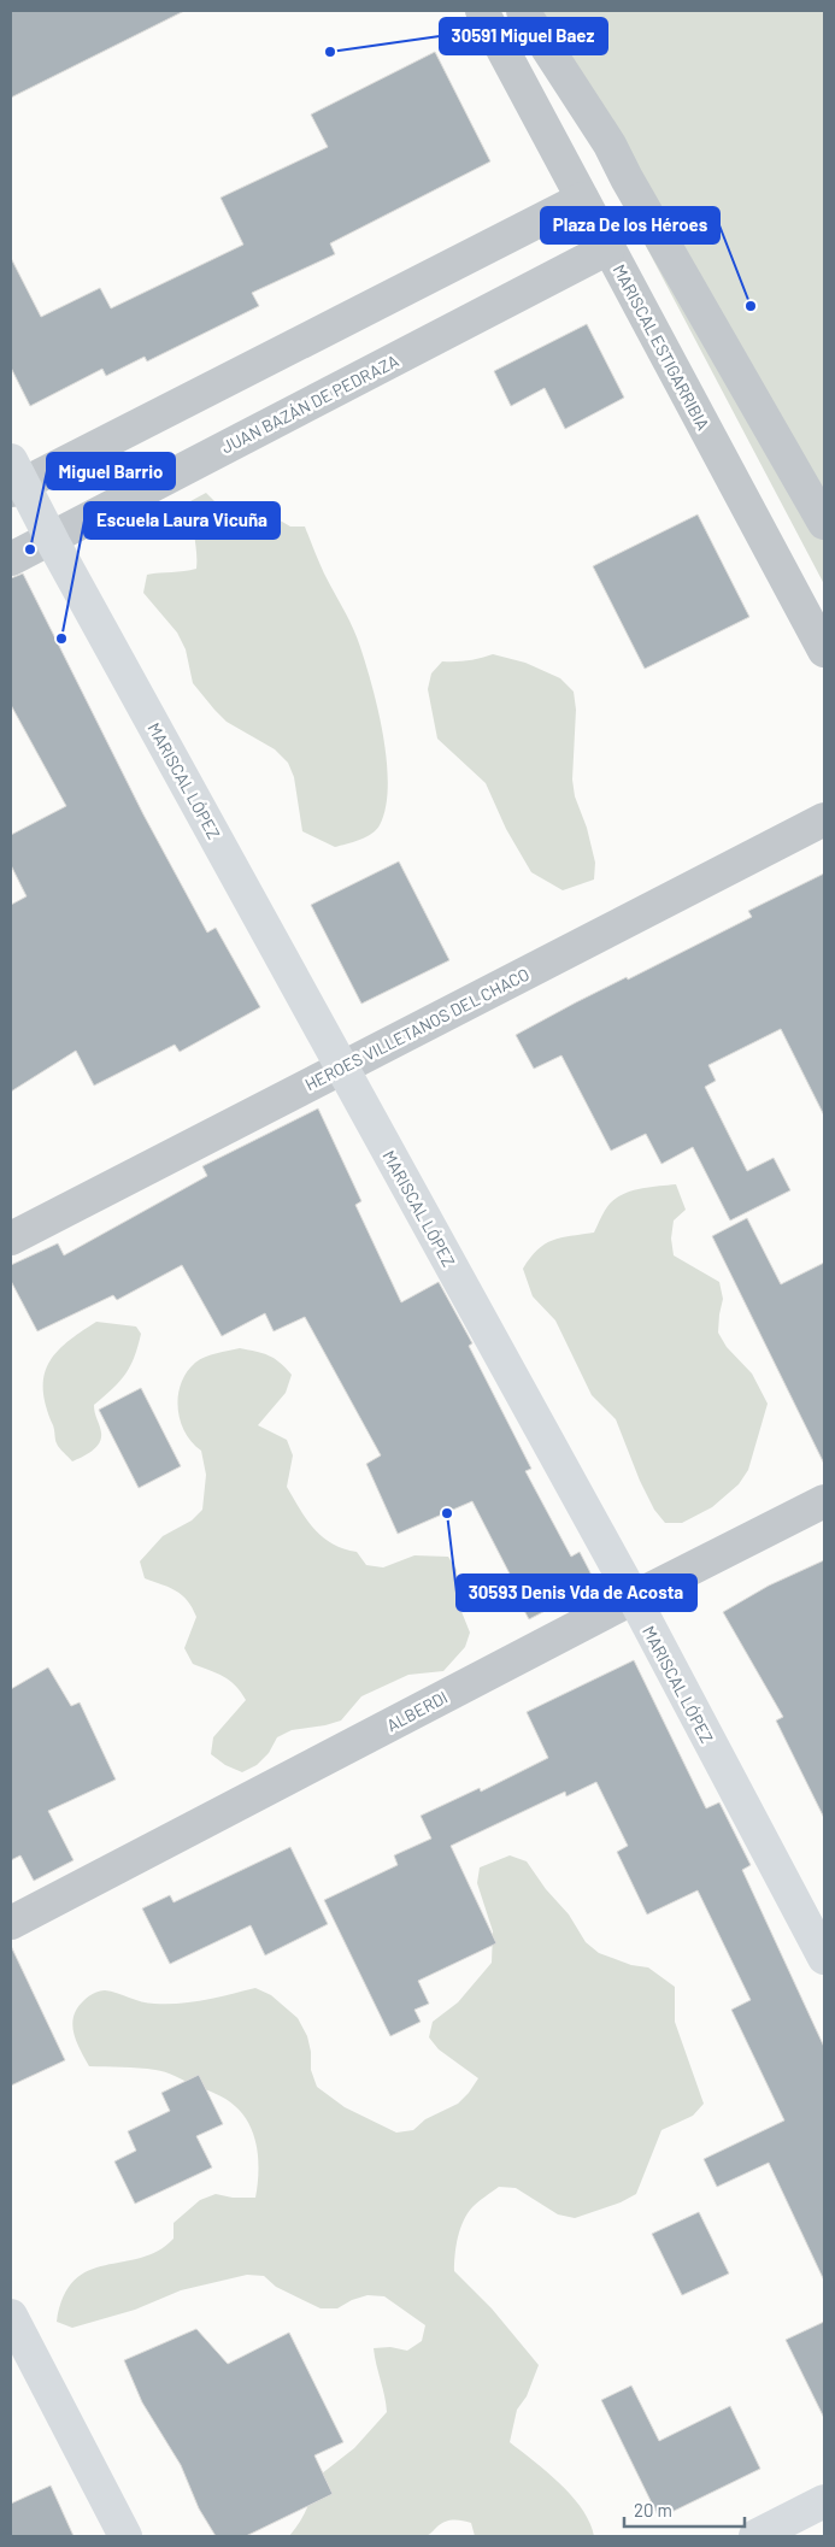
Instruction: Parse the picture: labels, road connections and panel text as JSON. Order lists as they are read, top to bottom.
{
  "streets": {
    "main road": ["MARISCAL LÓPEZ"],
    "street": [
      "MARISCAL ESTIGARRIBIA",
      "JUAN BAZÁN DE PEDRAZA",
      "HEROES VILLETANOS DEL CHACO",
      "ALBERDI"
    ]
  },
  "crossings": [
    ["MARISCAL ESTIGARRIBIA", "JUAN BAZÁN DE PEDRAZA"],
    ["JUAN BAZÁN DE PEDRAZA", "MARISCAL LÓPEZ"],
    ["MARISCAL LÓPEZ", "HEROES VILLETANOS DEL CHACO"],
    ["MARISCAL LÓPEZ", "ALBERDI"]
  ],
  "places": [
    "30591 Miguel Baez",
    "Plaza De los Héroes",
    "Miguel Barrio",
    "Escuela Laura Vicuña",
    "30593 Denis Vda de Acosta"
  ],
  "scale_bar": "20 m"
}
